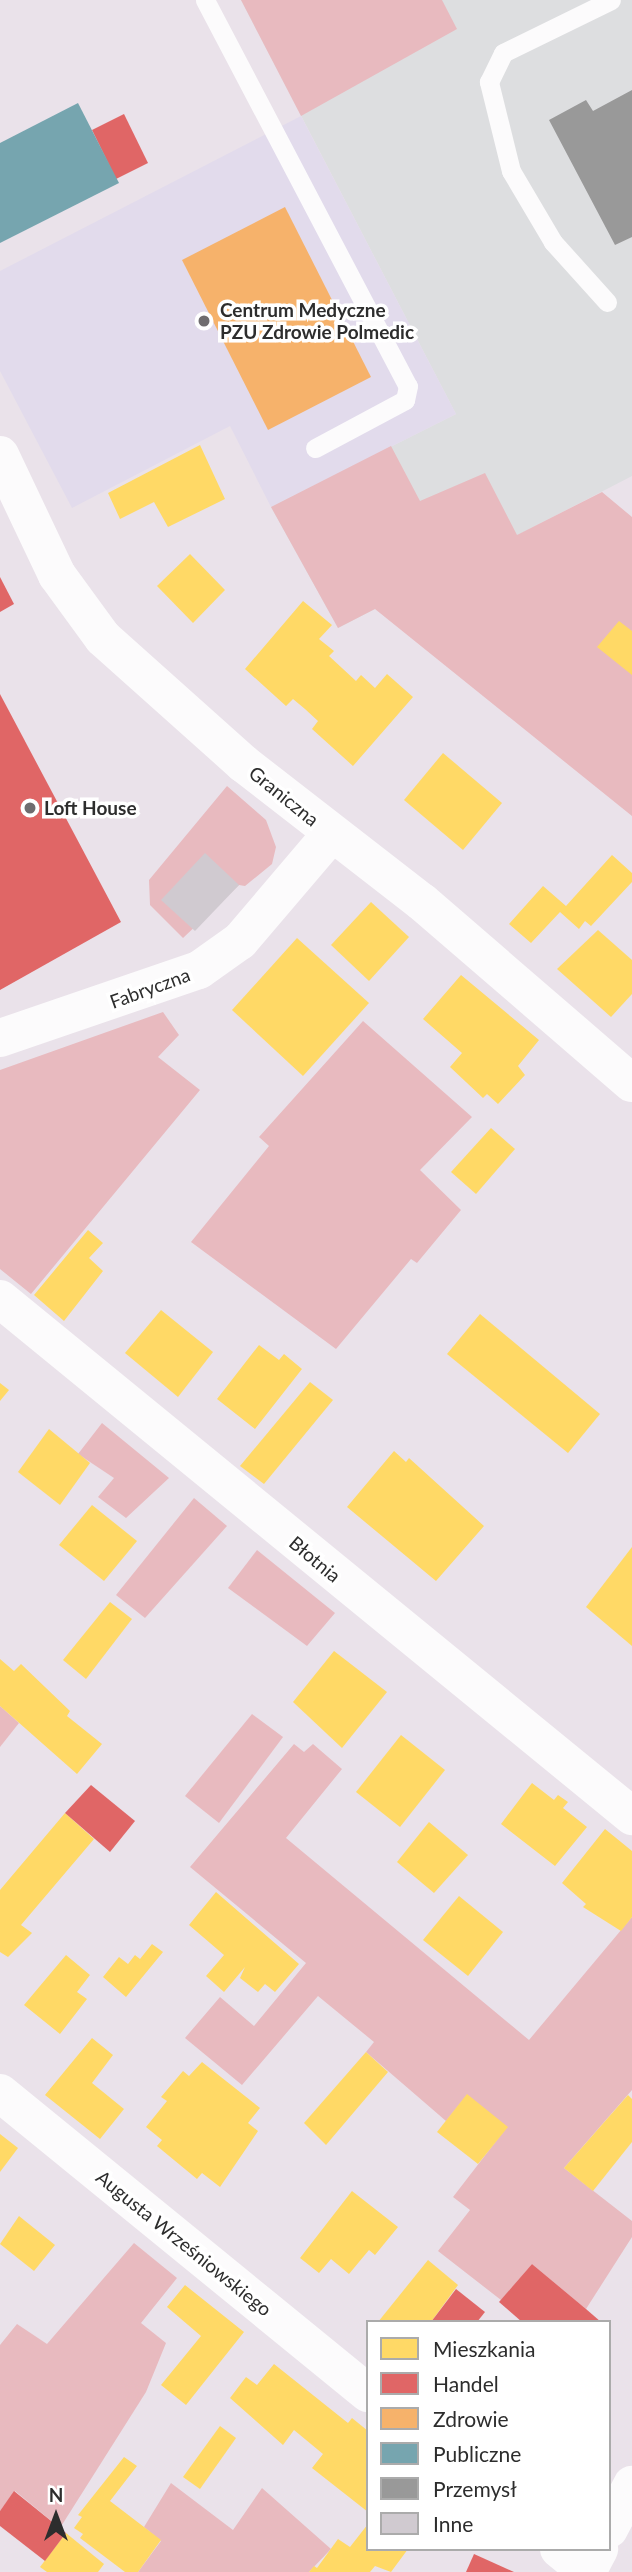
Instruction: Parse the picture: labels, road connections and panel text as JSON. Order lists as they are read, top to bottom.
{
  "streets": {
    "street": [
      "Graniczna",
      "Fabryczna",
      "Błotnia",
      "Augusta Wrześniowskiego"
    ]
  },
  "crossings": [
    ["Graniczna", "Fabryczna"]
  ],
  "places": ["Centrum Medyczne PZU Zdrowie Polmedic", "Loft House"],
  "legend": [
    "Mieszkania",
    "Handel",
    "Zdrowie",
    "Publiczne",
    "Przemysł",
    "Inne"
  ],
  "north": "top"
}
